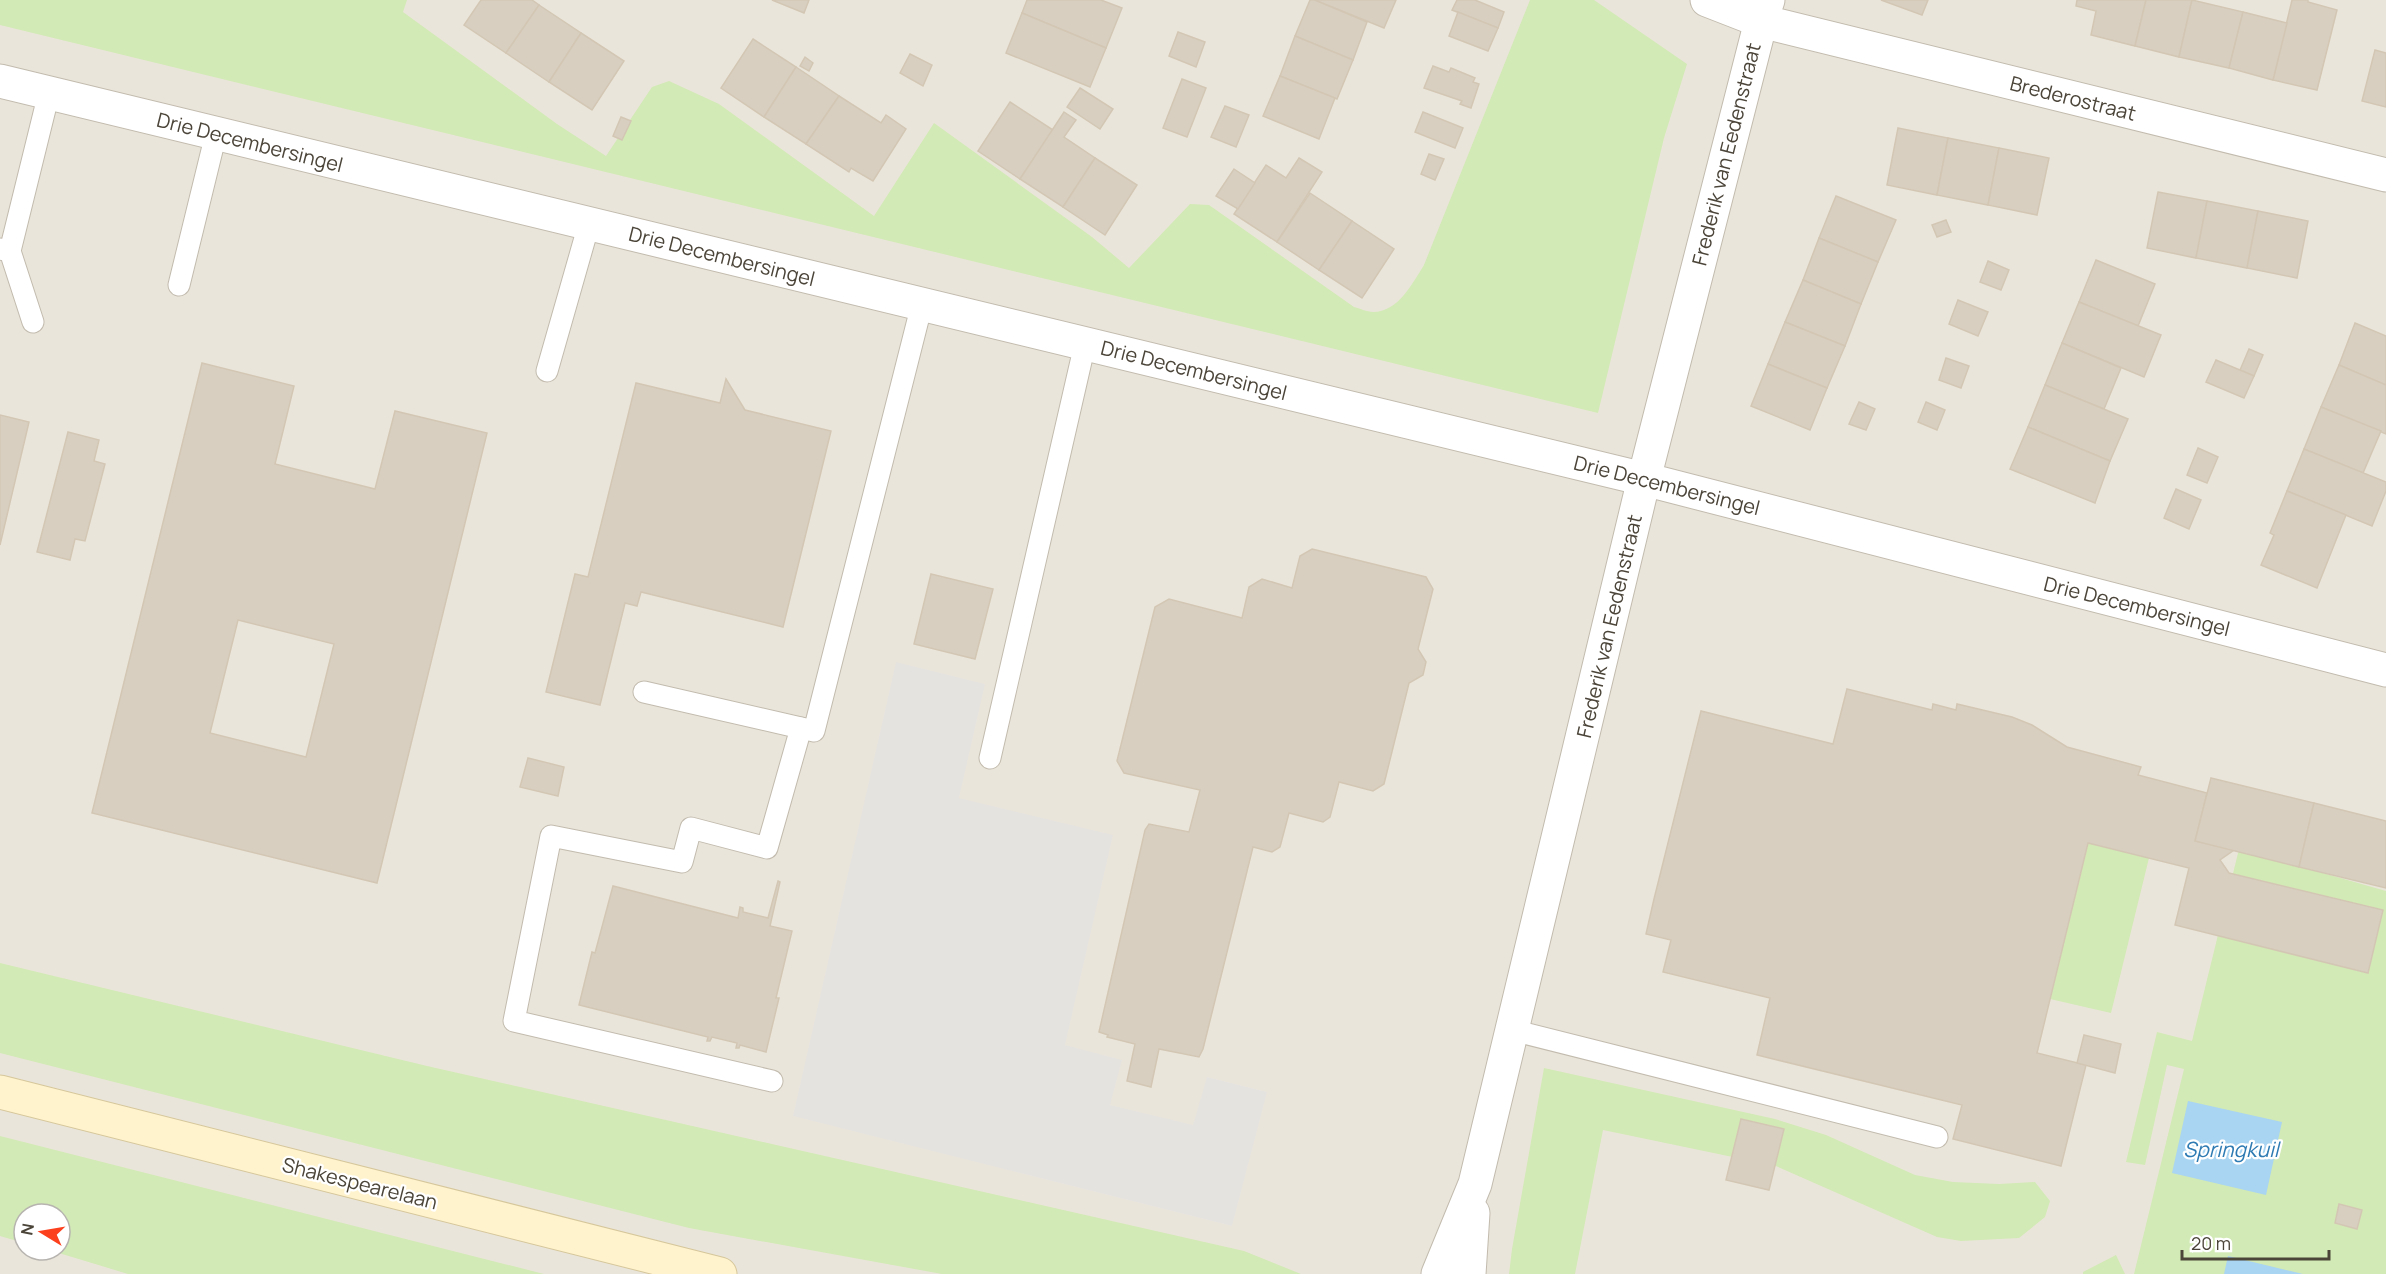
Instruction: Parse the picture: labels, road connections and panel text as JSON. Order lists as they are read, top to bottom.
{
  "streets": {
    "street": [
      "Brederostraat",
      "Drie Decembersingel",
      "Frederik van Eedenstraat",
      "Shakespearelaan"
    ]
  },
  "crossings": [
    ["Brederostraat", "Frederik van Eedenstraat"],
    ["Drie Decembersingel", "Frederik van Eedenstraat"]
  ],
  "water": ["Springkuil"],
  "scale_bar": "20 m",
  "north": "left"
}
